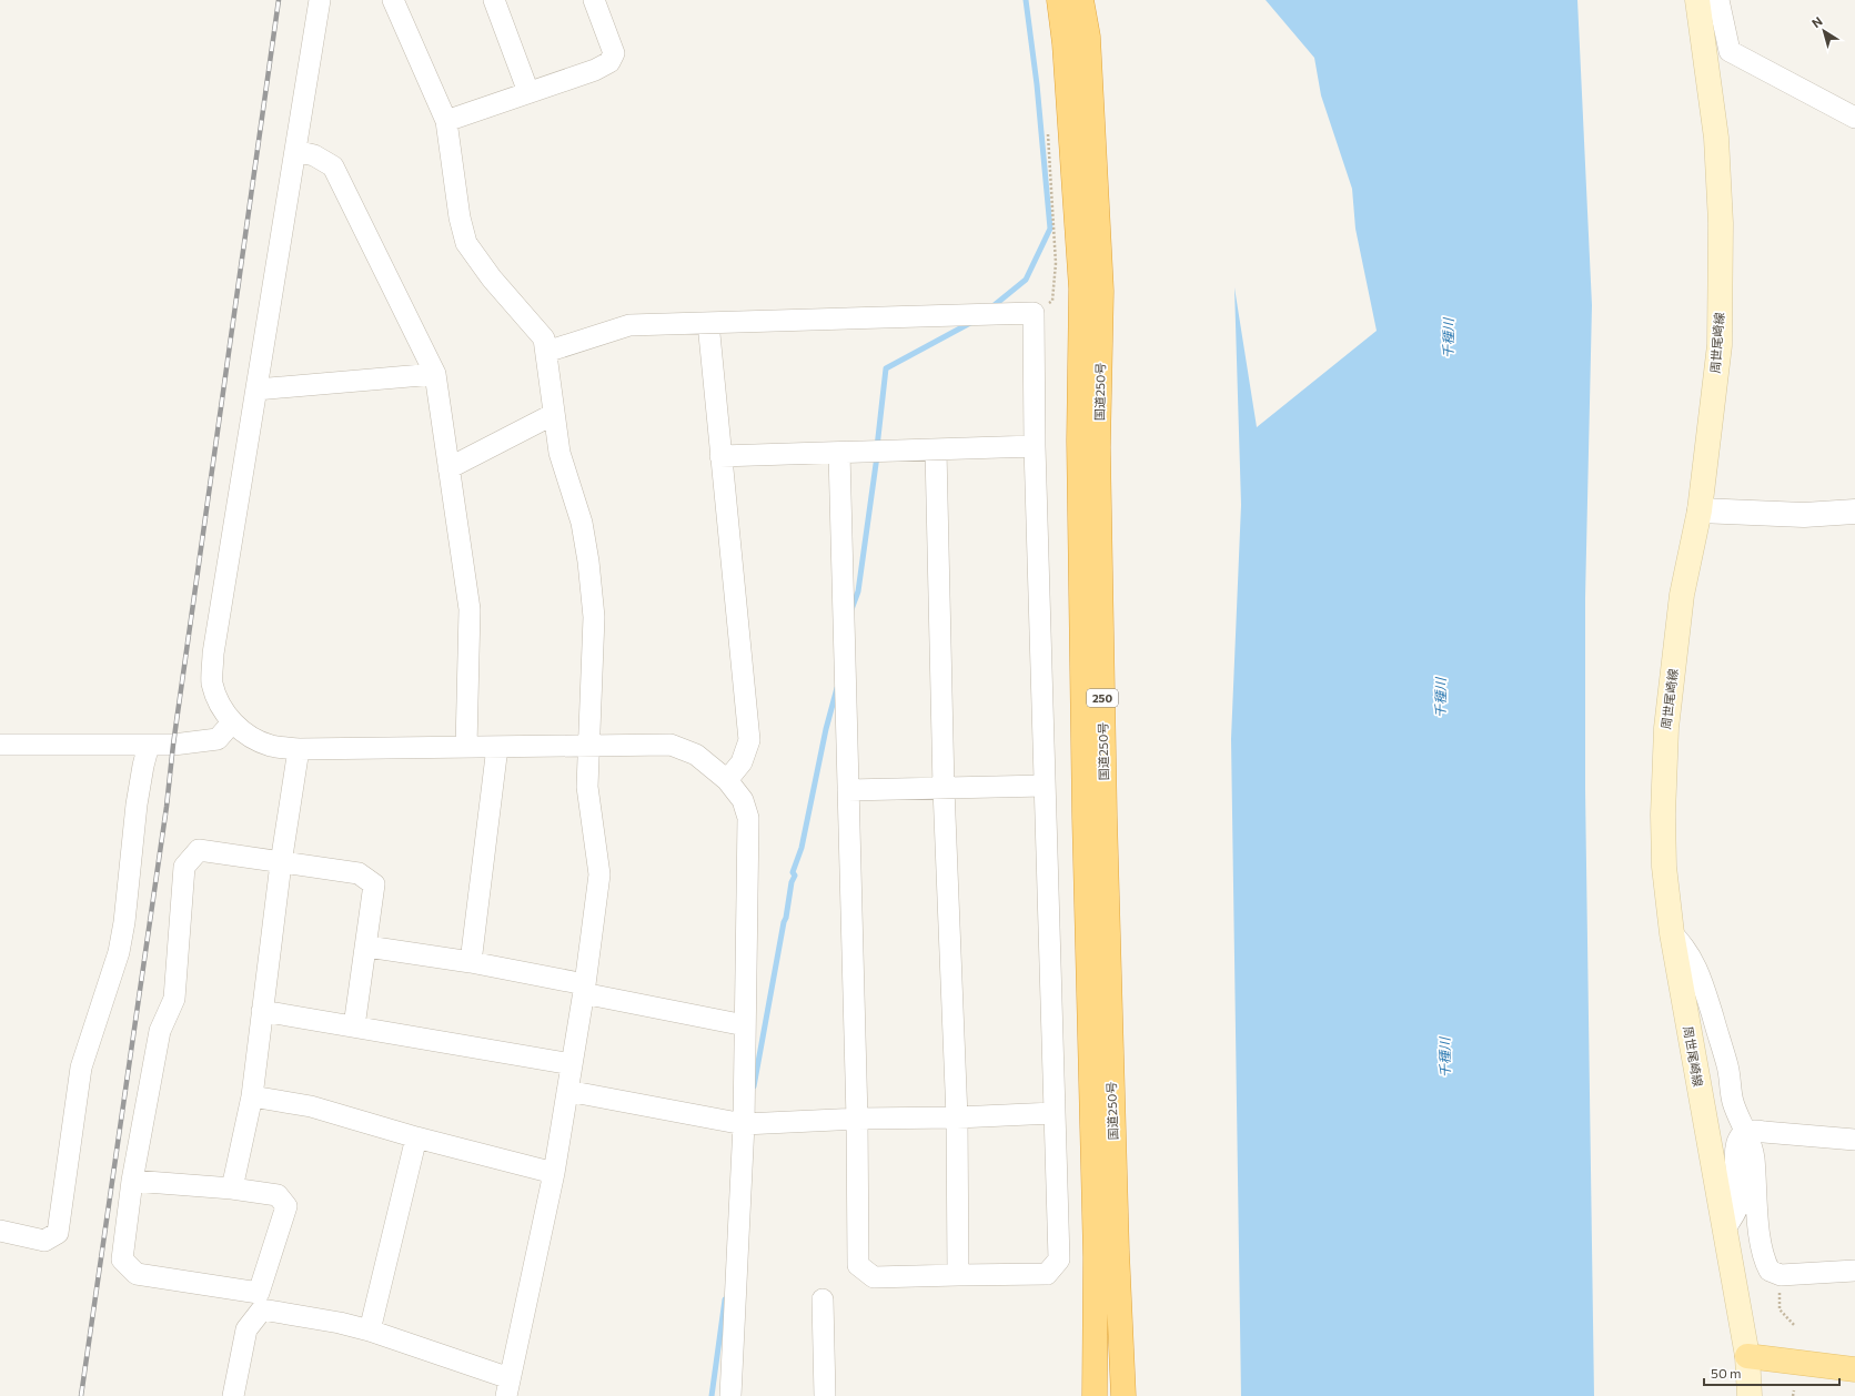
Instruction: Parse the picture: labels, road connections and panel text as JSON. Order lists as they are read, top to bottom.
{
  "streets": {
    "highway": ["国道250号", "250"],
    "main road": ["周世尾崎線"]
  },
  "water": ["千種川"],
  "scale_bar": "50 m",
  "north": "top left"
}
